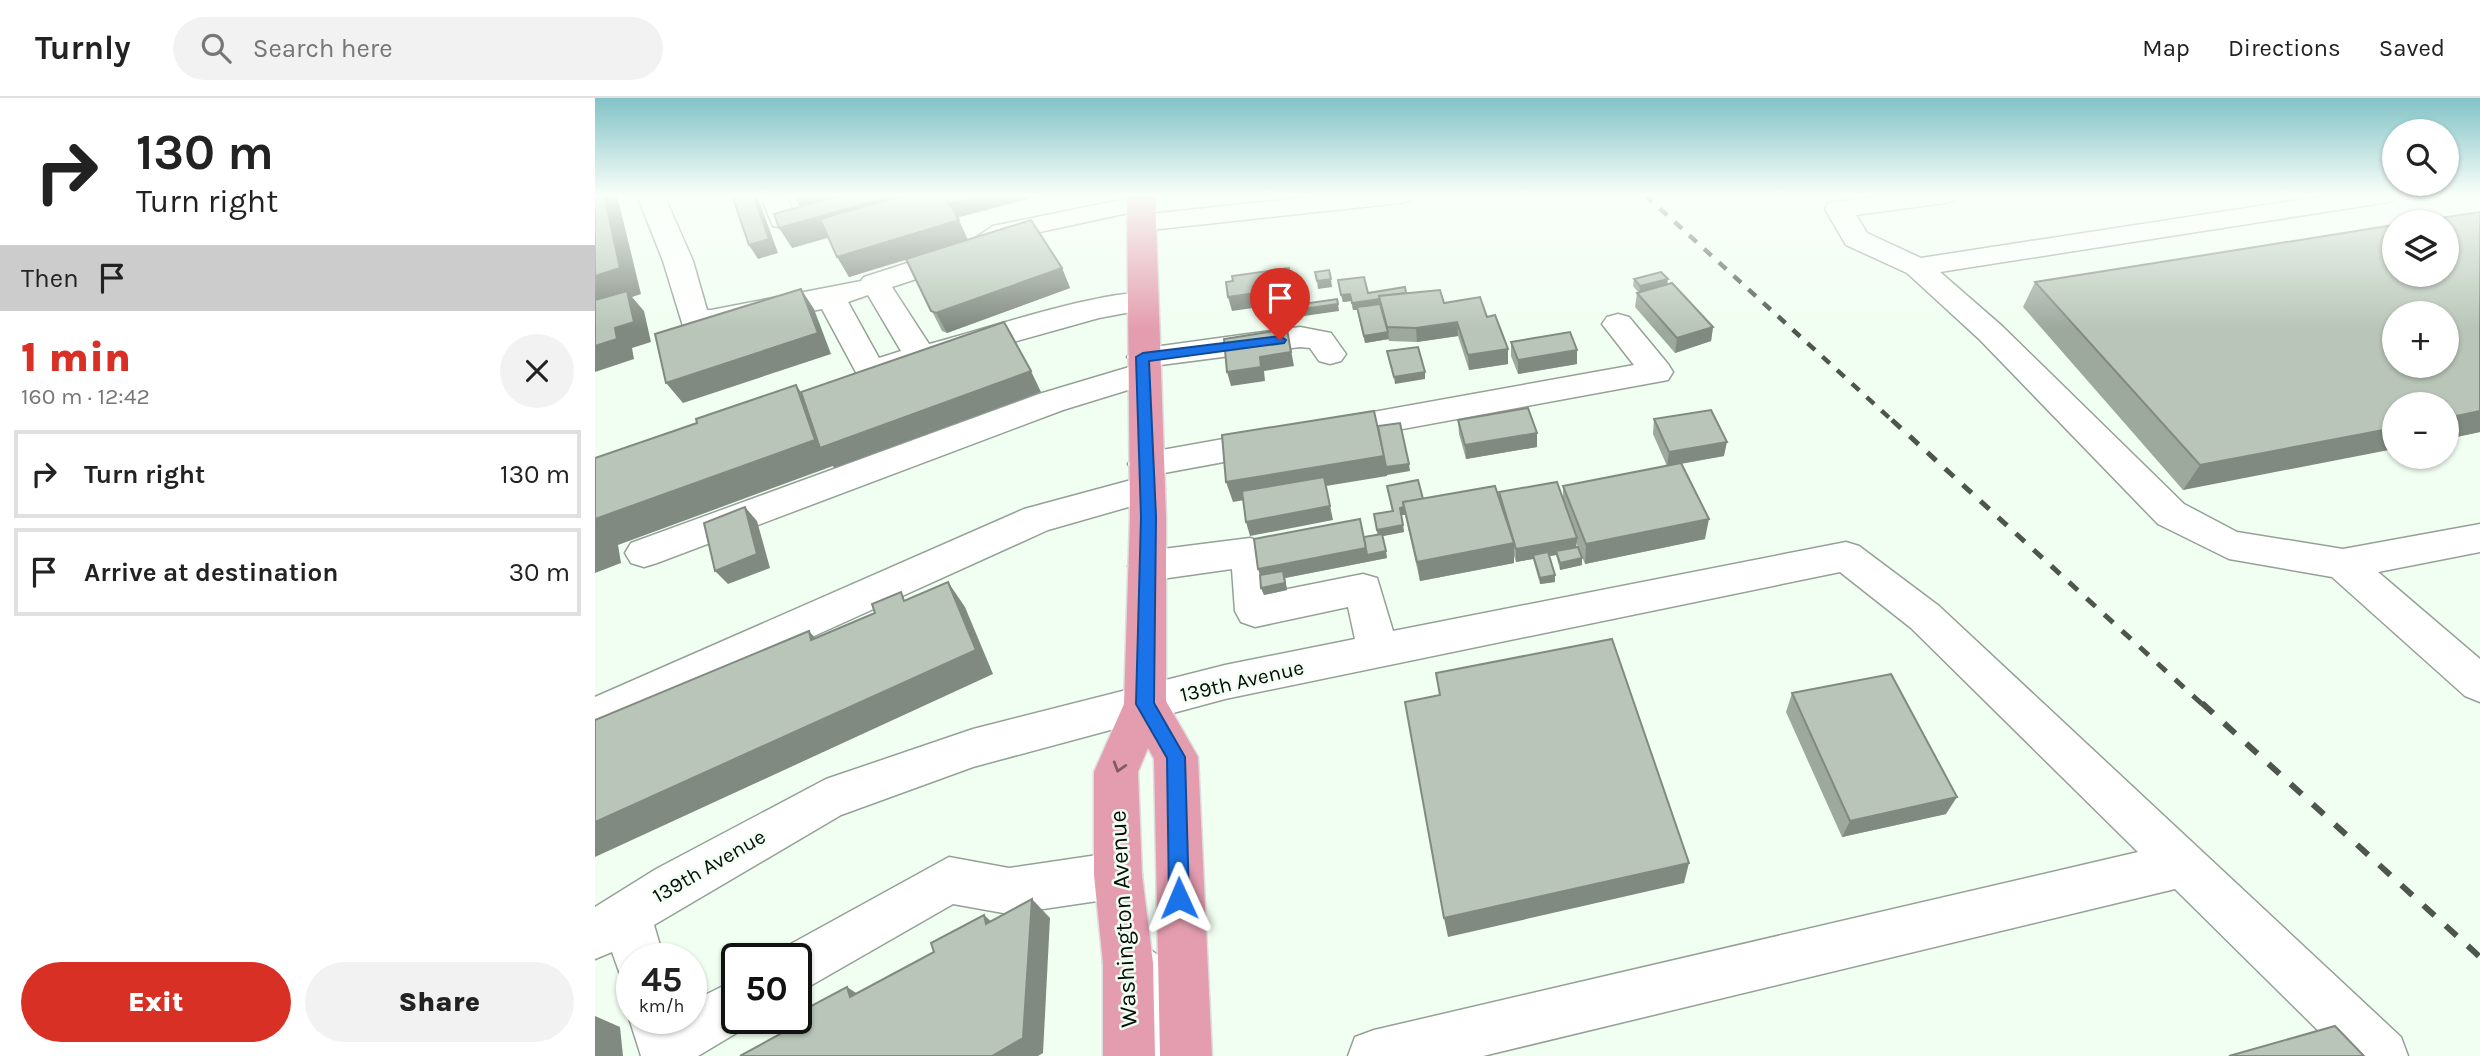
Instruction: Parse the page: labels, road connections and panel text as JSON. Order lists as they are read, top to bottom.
{
  "streets": {
    "main road": ["Washington Avenue"],
    "street": ["139th Avenue"]
  },
  "crossings": [
    ["139th Avenue", "Washington Avenue"]
  ],
  "page": {
    "header": "Turnly",
    "search": "Search here",
    "nav": ["Map", "Directions", "Saved"],
    "turn": ["130 m", "Turn right"],
    "map_buttons": ["+", "−"],
    "then": "Then",
    "heading": ["1 min", "160 m · 12:42"],
    "list": [
      {
        "name": "Turn right",
        "value": "130 m"
      },
      {
        "name": "Arrive at destination",
        "value": "30 m"
      }
    ],
    "speed": "45 km/h",
    "limit": "50",
    "buttons": ["Exit", "Share"]
  }
}
